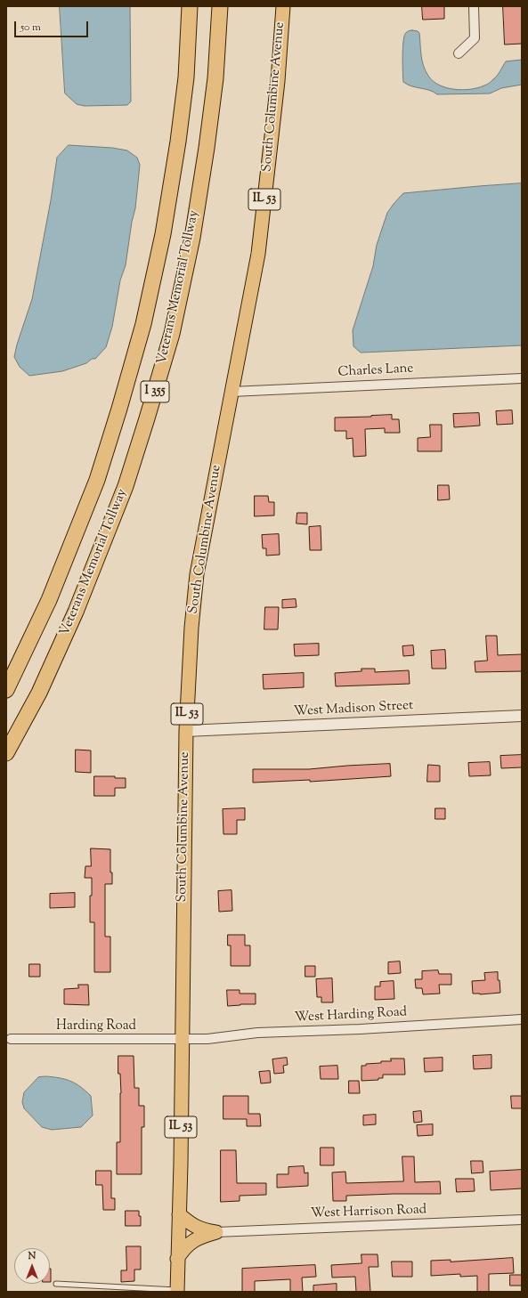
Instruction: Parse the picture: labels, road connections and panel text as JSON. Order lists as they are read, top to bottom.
{
  "streets": {
    "highway": ["Veterans Memorial Tollway", "I 355"],
    "main road": ["South Columbine Avenue", "IL 53"],
    "street": [
      "Charles Lane",
      "West Madison Street",
      "West Harding Road",
      "Harding Road",
      "West Harrison Road"
    ]
  },
  "crossings": [
    ["South Columbine Avenue", "Charles Lane"],
    ["South Columbine Avenue", "West Madison Street"],
    ["South Columbine Avenue", "West Harding Road"],
    ["South Columbine Avenue", "Harding Road"],
    ["West Harding Road", "Harding Road"]
  ],
  "scale_bar": "50 m",
  "north": "top"
}
